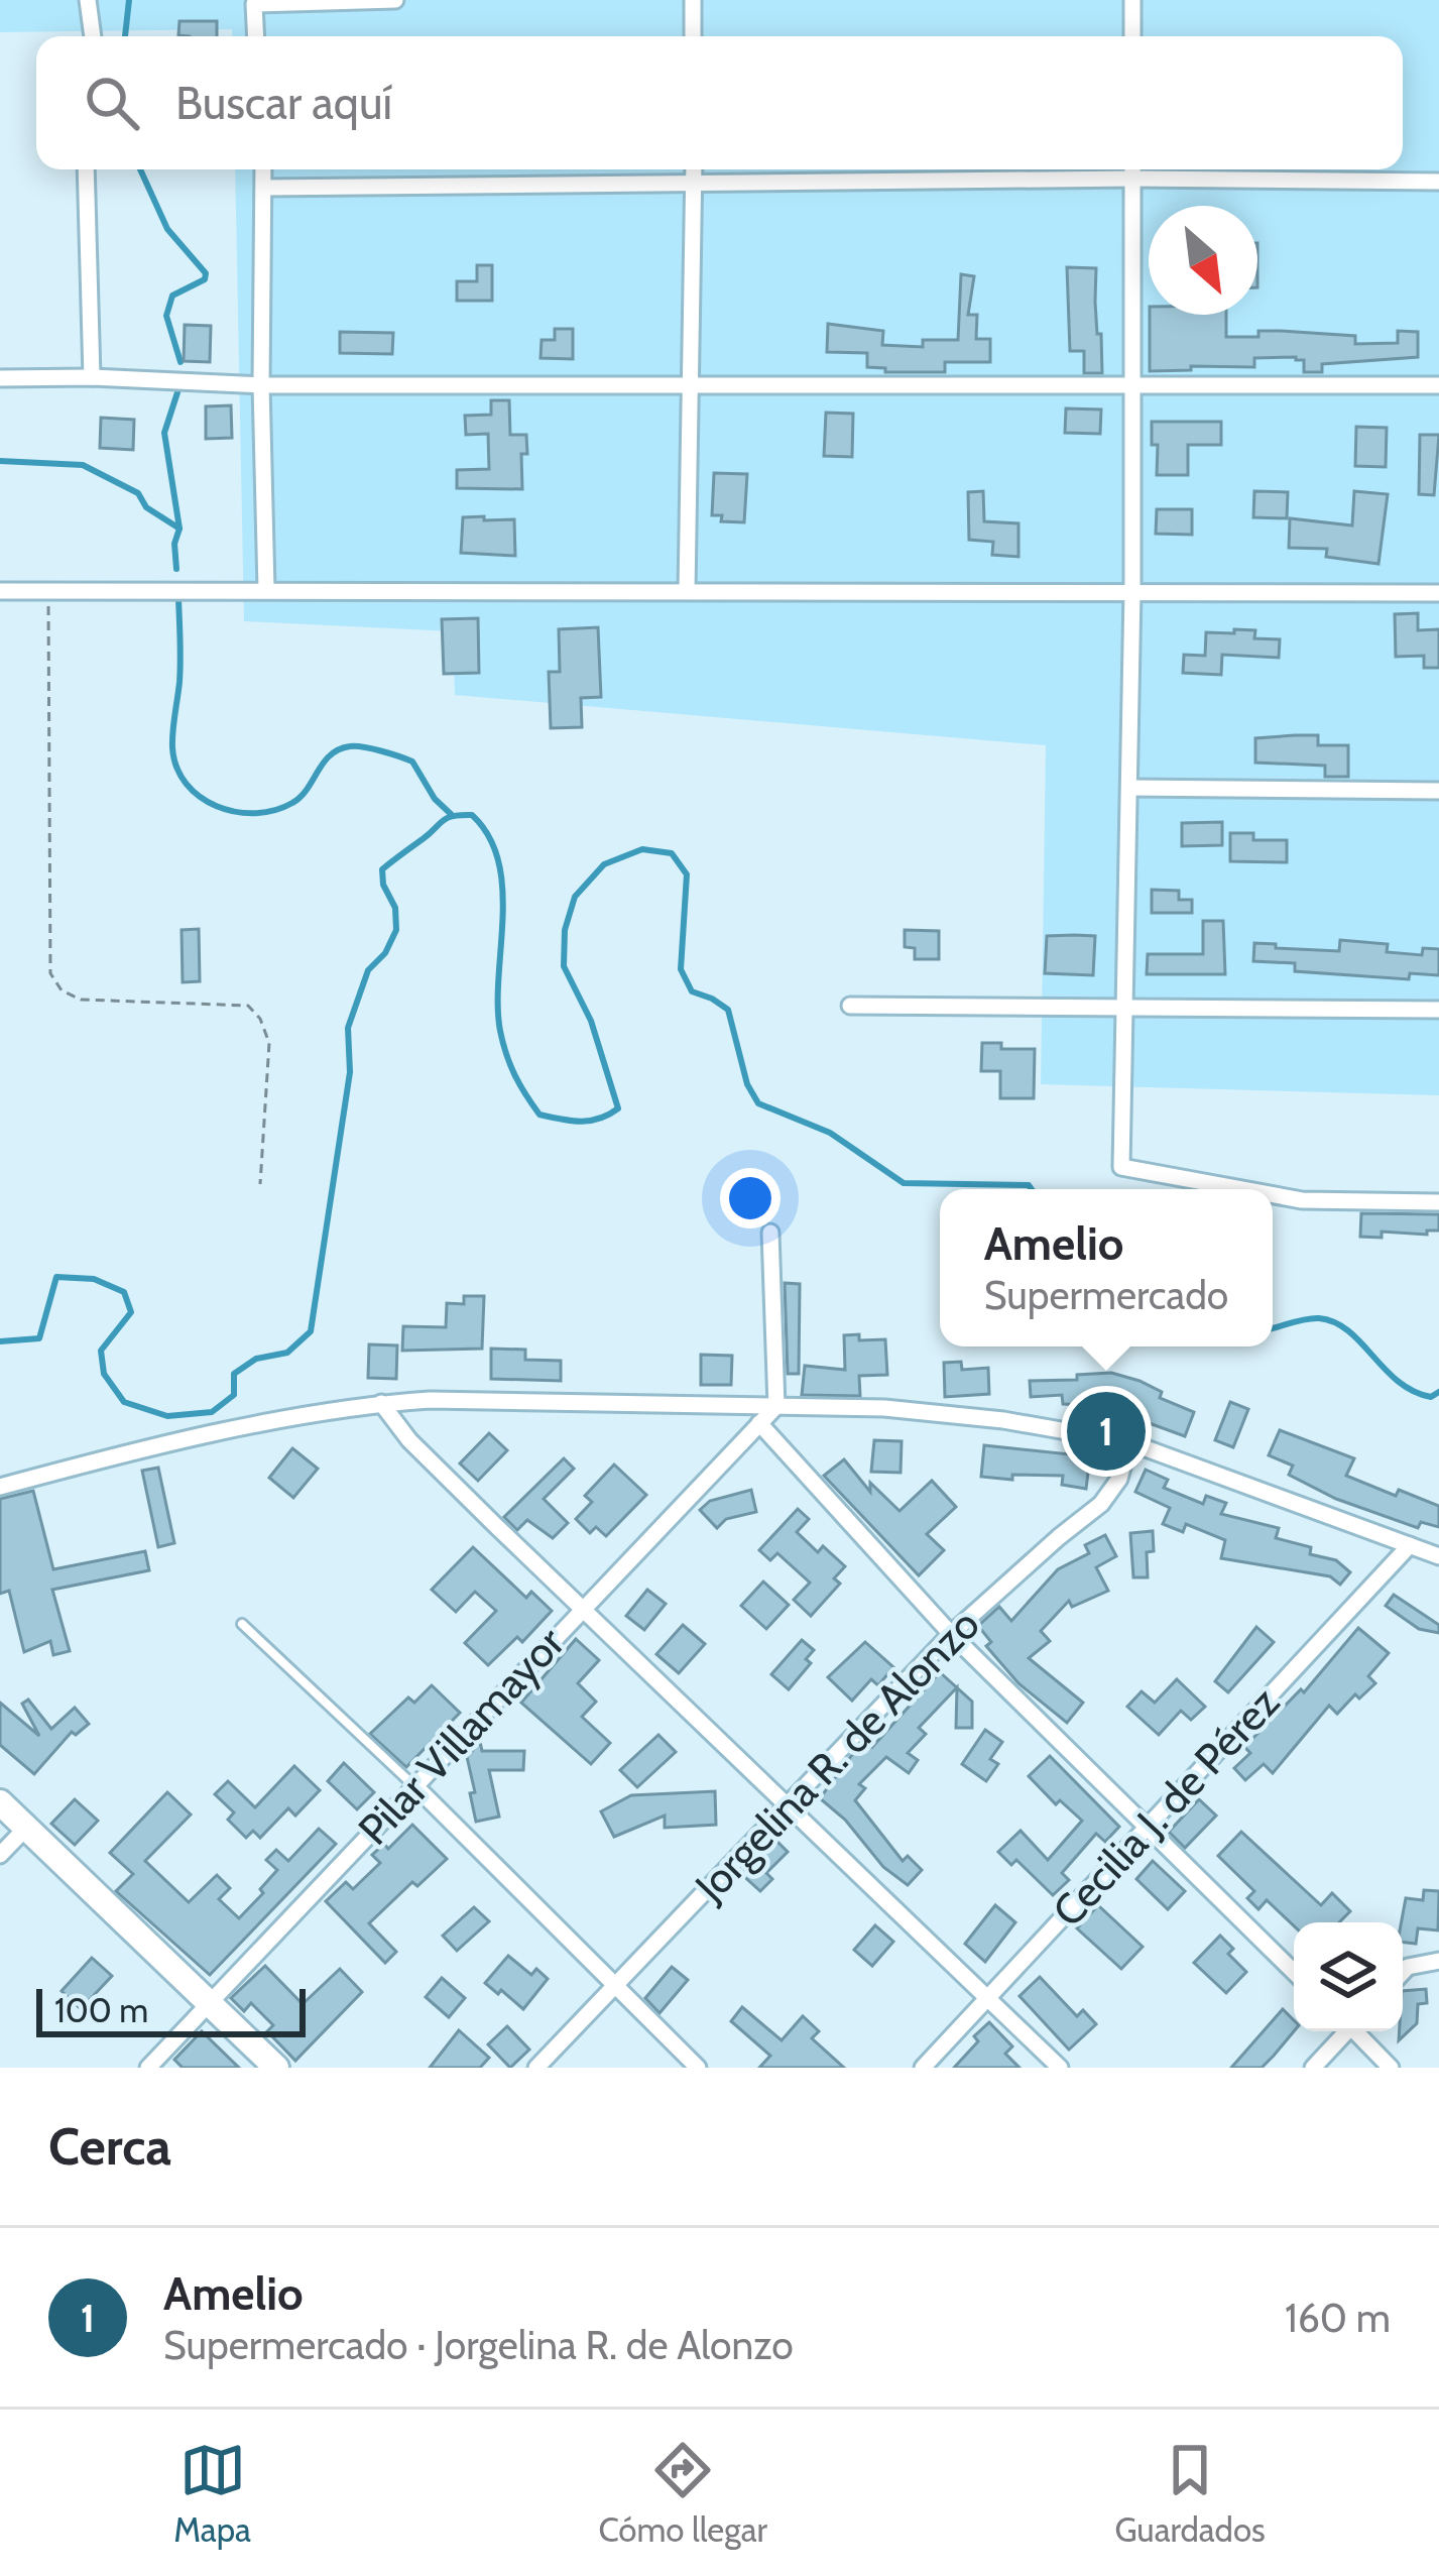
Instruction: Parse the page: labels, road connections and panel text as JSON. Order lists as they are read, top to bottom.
{
  "streets": {
    "street": ["Pilar Villamayor", "Jorgelina R. de Alonzo", "Cecilia J. de Pérez"]
  },
  "scale_bar": "100 m",
  "north": "bottom right",
  "page": {
    "search": "Buscar aquí",
    "popup": ["Amelio", "Supermercado"],
    "pins": "1",
    "scale": "100 m",
    "heading": "Cerca",
    "list": [
      {
        "mark": "1",
        "name": "Amelio",
        "note": "Supermercado · Jorgelina R. de Alonzo",
        "value": "160 m"
      }
    ],
    "nav": ["Mapa", "Cómo llegar", "Guardados"]
  }
}
